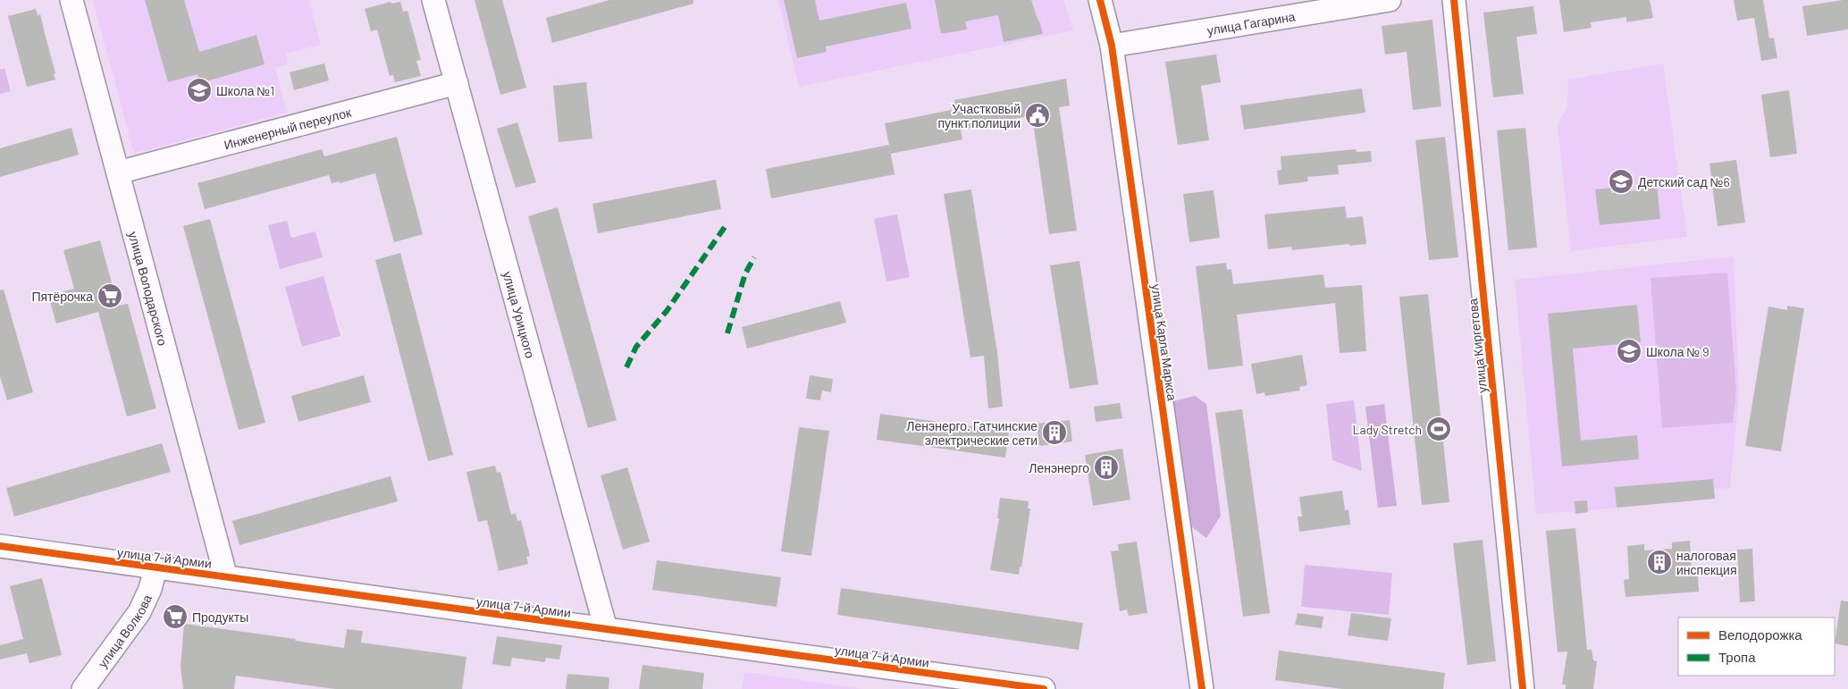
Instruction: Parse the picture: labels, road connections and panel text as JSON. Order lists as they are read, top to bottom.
{
  "streets": {
    "street": [
      "улица Гагарина",
      "Инженерный переулок",
      "улица Володарского",
      "улица Урицкого",
      "улица Карла Маркса",
      "улица Киргетова",
      "улица 7-й Армии",
      "улица Волкова"
    ]
  },
  "crossings": [
    ["улица Гагарина", "улица Карла Маркса"],
    ["Инженерный переулок", "улица Володарского"],
    ["Инженерный переулок", "улица Урицкого"],
    ["улица Володарского", "улица 7-й Армии"],
    ["улица Урицкого", "улица 7-й Армии"],
    ["улица 7-й Армии", "улица Волкова"]
  ],
  "places": {
    "school or university": ["Школа №1", "Детский сад №6", "Школа № 9"],
    "public building": ["Участковый пункт полиции"],
    "supermarket": ["Пятёрочка", "Продукты"],
    "sports": ["Lady Stretch"],
    "building": ["Ленэнерго. Гатчинские электрические сети", "Ленэнерго", "налоговая инспекция"]
  },
  "legend": ["Велодорожка", "Тропа"]
}
